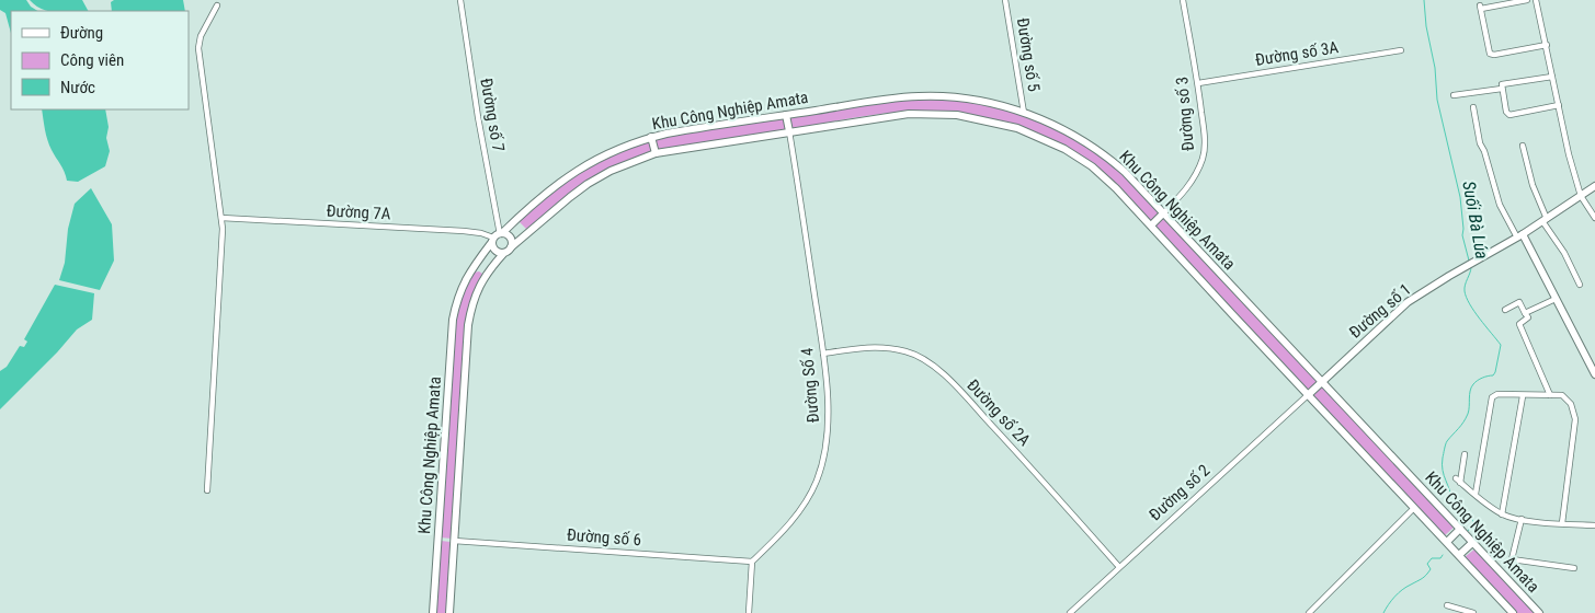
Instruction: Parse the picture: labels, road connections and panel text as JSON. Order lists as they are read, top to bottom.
{
  "streets": {
    "street": [
      "Đường số 3A",
      "Đường số 5",
      "Khu Công Nghiệp Amata",
      "Đường số 3",
      "Đường số 7",
      "Đường 7A",
      "Đường số 1",
      "Đường Số 4",
      "Đường số 2A",
      "Đường số 2",
      "Đường số 6"
    ]
  },
  "crossings": [
    ["Đường số 3A", "Đường số 3"],
    ["Đường số 5", "Khu Công Nghiệp Amata"],
    ["Khu Công Nghiệp Amata", "Đường số 3"],
    ["Khu Công Nghiệp Amata", "Đường số 7"],
    ["Khu Công Nghiệp Amata", "Đường 7A"],
    ["Khu Công Nghiệp Amata", "Đường số 1"],
    ["Khu Công Nghiệp Amata", "Đường Số 4"],
    ["Khu Công Nghiệp Amata", "Đường số 2"],
    ["Khu Công Nghiệp Amata", "Đường số 6"],
    ["Đường số 7", "Đường 7A"],
    ["Đường số 1", "Đường số 2"],
    ["Đường Số 4", "Đường số 2A"],
    ["Đường Số 4", "Đường số 6"],
    ["Đường số 2A", "Đường số 2"]
  ],
  "water": ["Suối Bà Lúa"],
  "legend": ["Đường", "Công viên", "Nước"]
}
